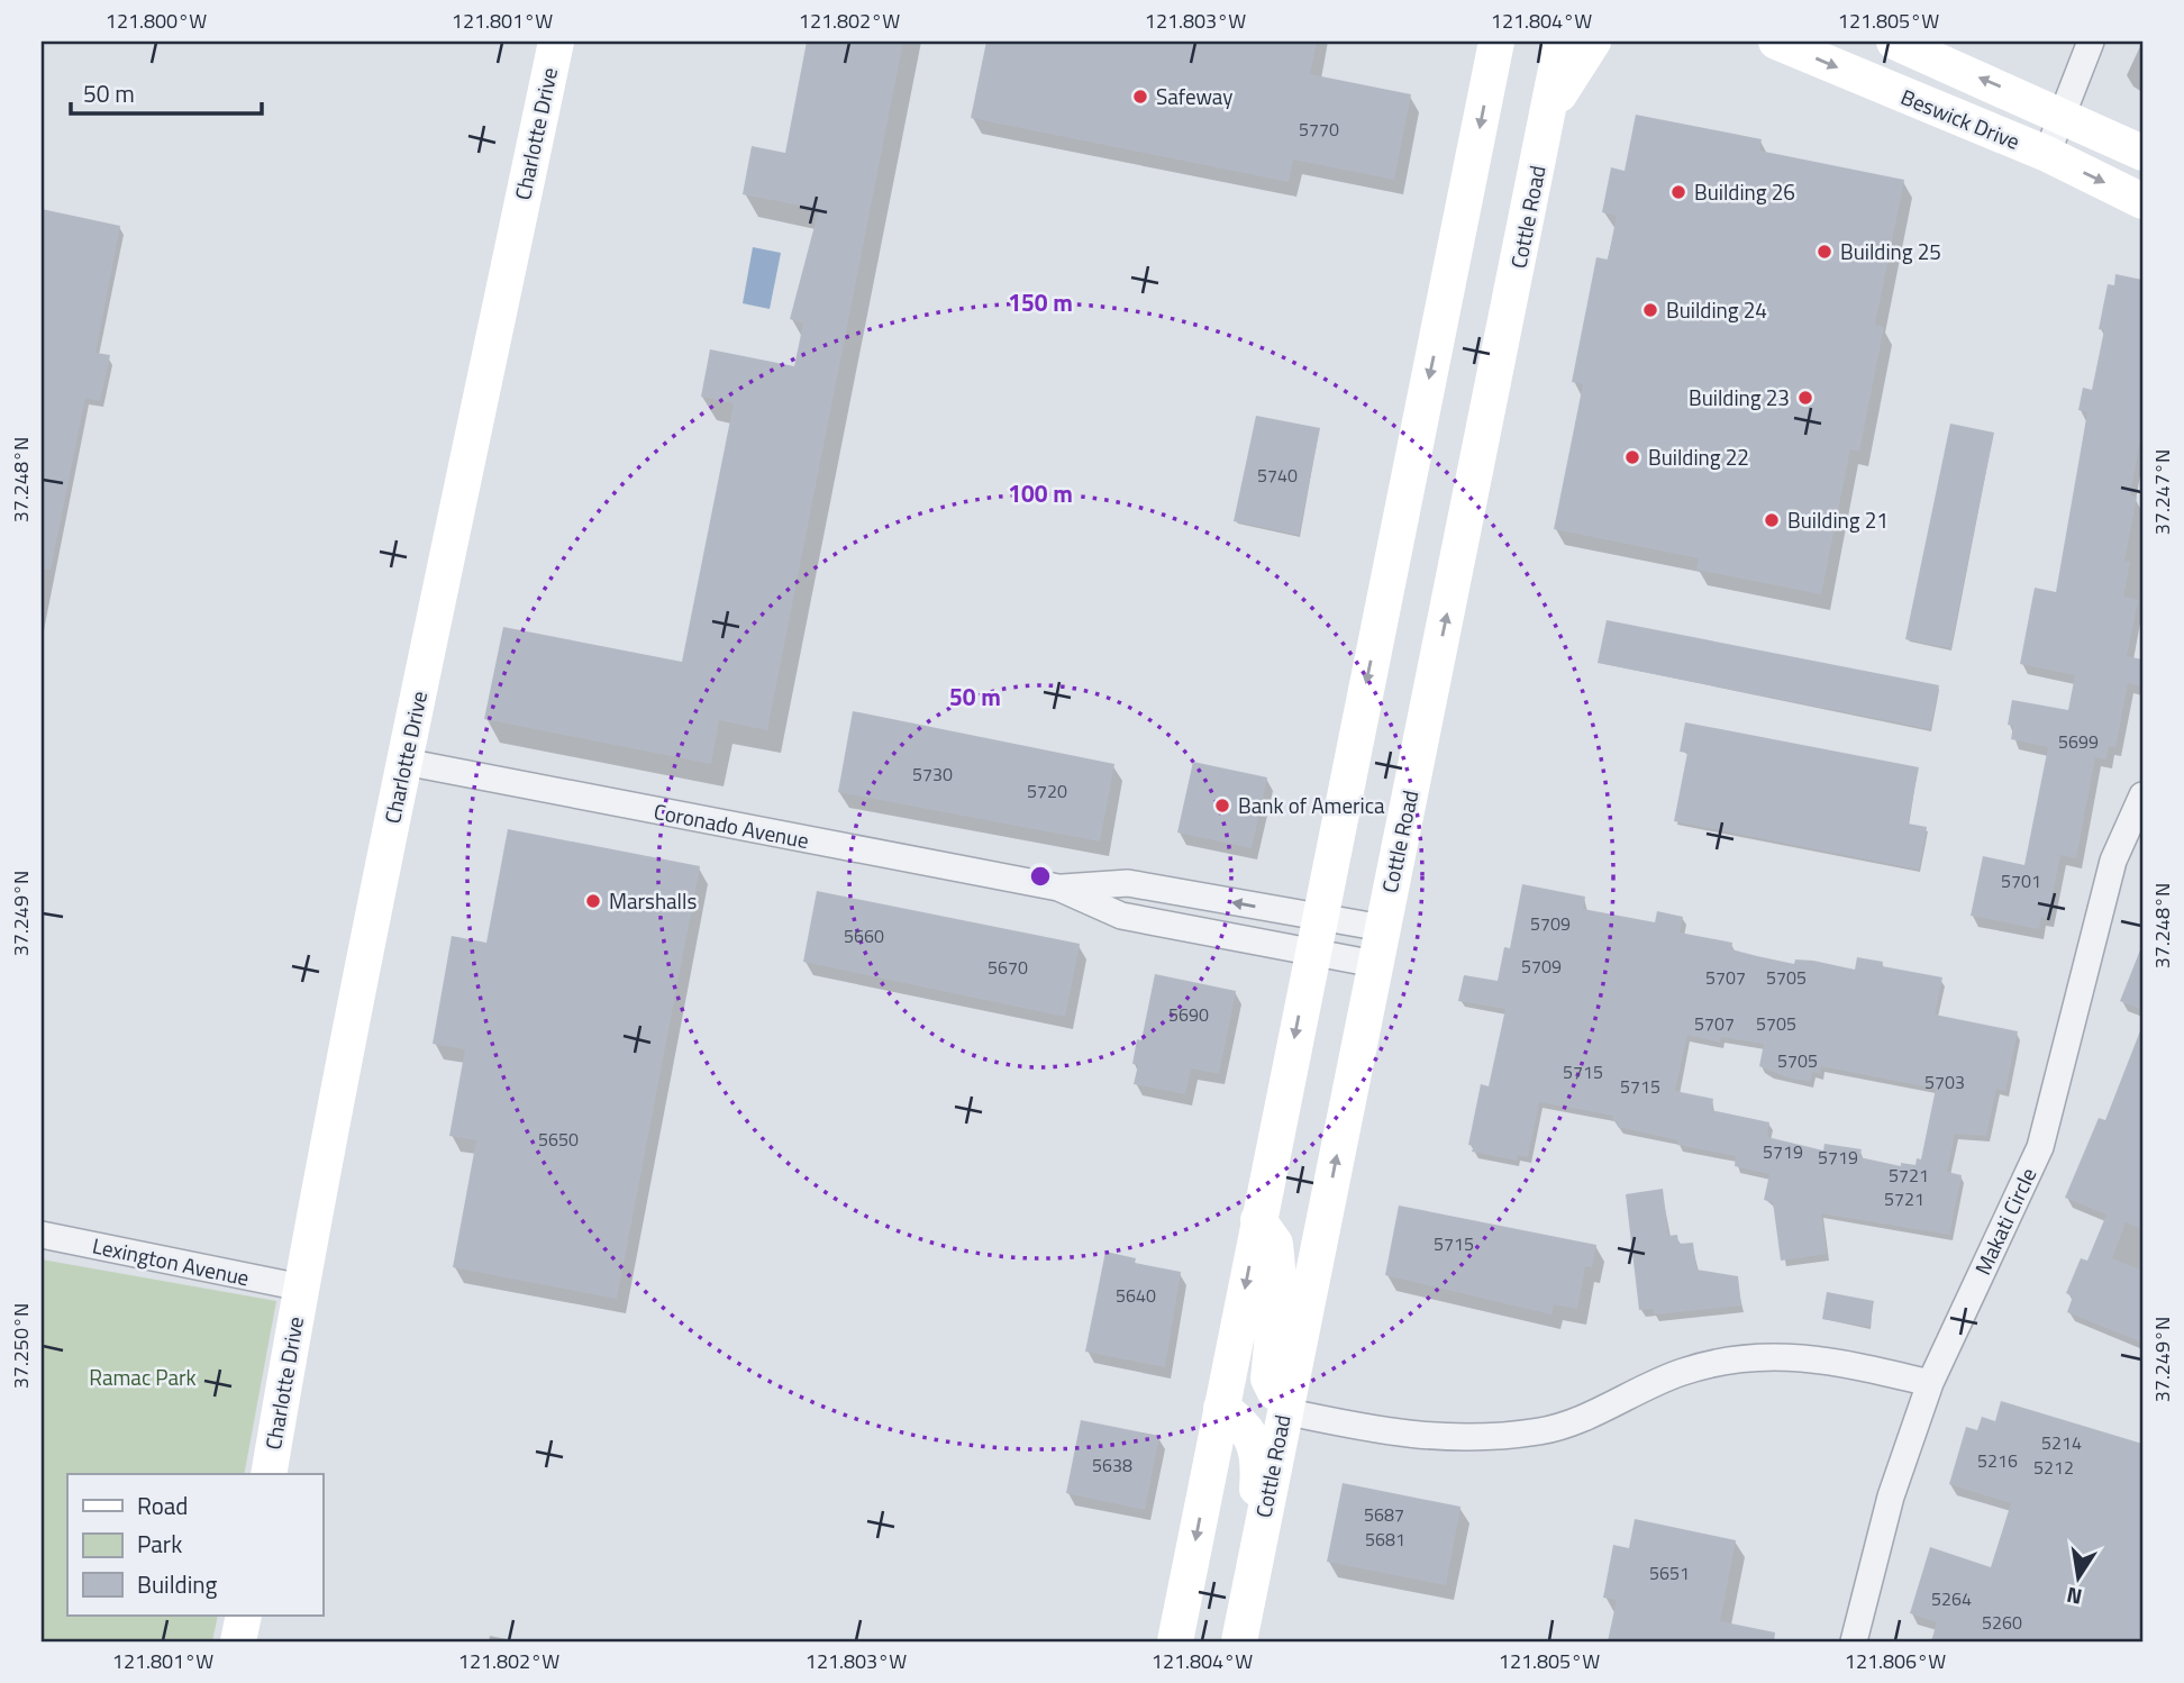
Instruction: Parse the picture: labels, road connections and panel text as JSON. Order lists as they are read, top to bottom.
{
  "streets": {
    "main road": ["Beswick Drive", "Charlotte Drive", "Cottle Road"],
    "street": ["Coronado Avenue", "Makati Circle", "Lexington Avenue"]
  },
  "crossings": [
    ["Charlotte Drive", "Coronado Avenue"],
    ["Charlotte Drive", "Lexington Avenue"],
    ["Cottle Road", "Coronado Avenue"]
  ],
  "parks": ["Ramac Park"],
  "places": [
    "Safeway",
    "Building 26",
    "Building 25",
    "Building 24",
    "Building 23",
    "Building 22",
    "Building 21",
    "Bank of America",
    "Marshalls"
  ],
  "house_numbers": [
    "5770",
    "5740",
    "5699",
    "5730",
    "5720",
    "5701",
    "5709",
    "5660",
    "5709",
    "5670",
    "5707",
    "5705",
    "5690",
    "5707",
    "5705",
    "5705",
    "5715",
    "5703",
    "5715",
    "5650",
    "5719",
    "5719",
    "5721",
    "5721",
    "5715",
    "5640",
    "5214",
    "5216",
    "5638",
    "5212",
    "5687",
    "5681",
    "5651",
    "5264",
    "5260"
  ],
  "legend": ["Road", "Park", "Building"],
  "scale_bar": "50 m",
  "north": "bottom",
  "coordinates": [
    "121.800°W",
    "121.801°W",
    "121.802°W",
    "121.803°W",
    "121.804°W",
    "121.805°W",
    "37.248°N",
    "37.247°N",
    "37.249°N",
    "37.250°N",
    "121.806°W"
  ],
  "rings": ["150 m", "100 m", "50 m"]
}
